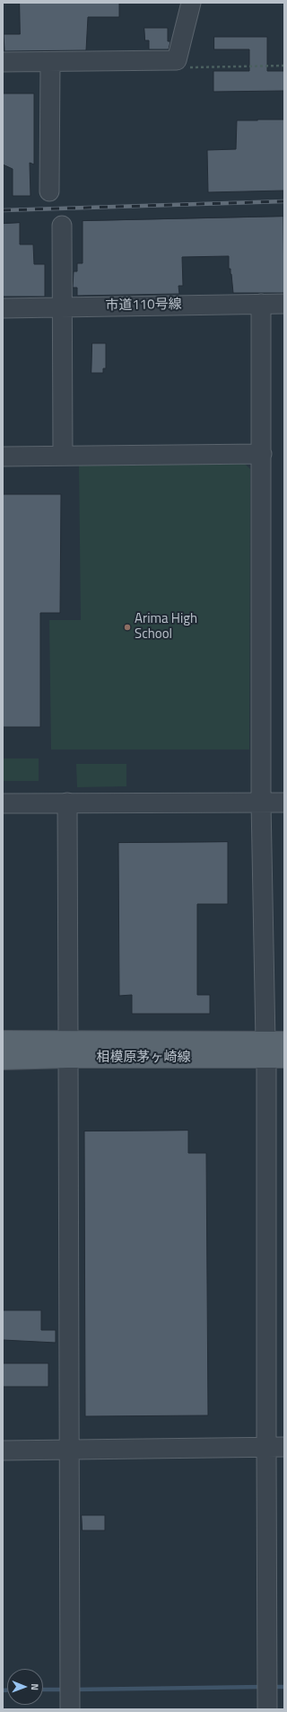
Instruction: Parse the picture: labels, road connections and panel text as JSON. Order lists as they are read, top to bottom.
{
  "streets": {
    "main road": ["相模原茅ヶ崎線"],
    "street": ["市道110号線"]
  },
  "places": ["Arima High School"],
  "north": "right"
}
